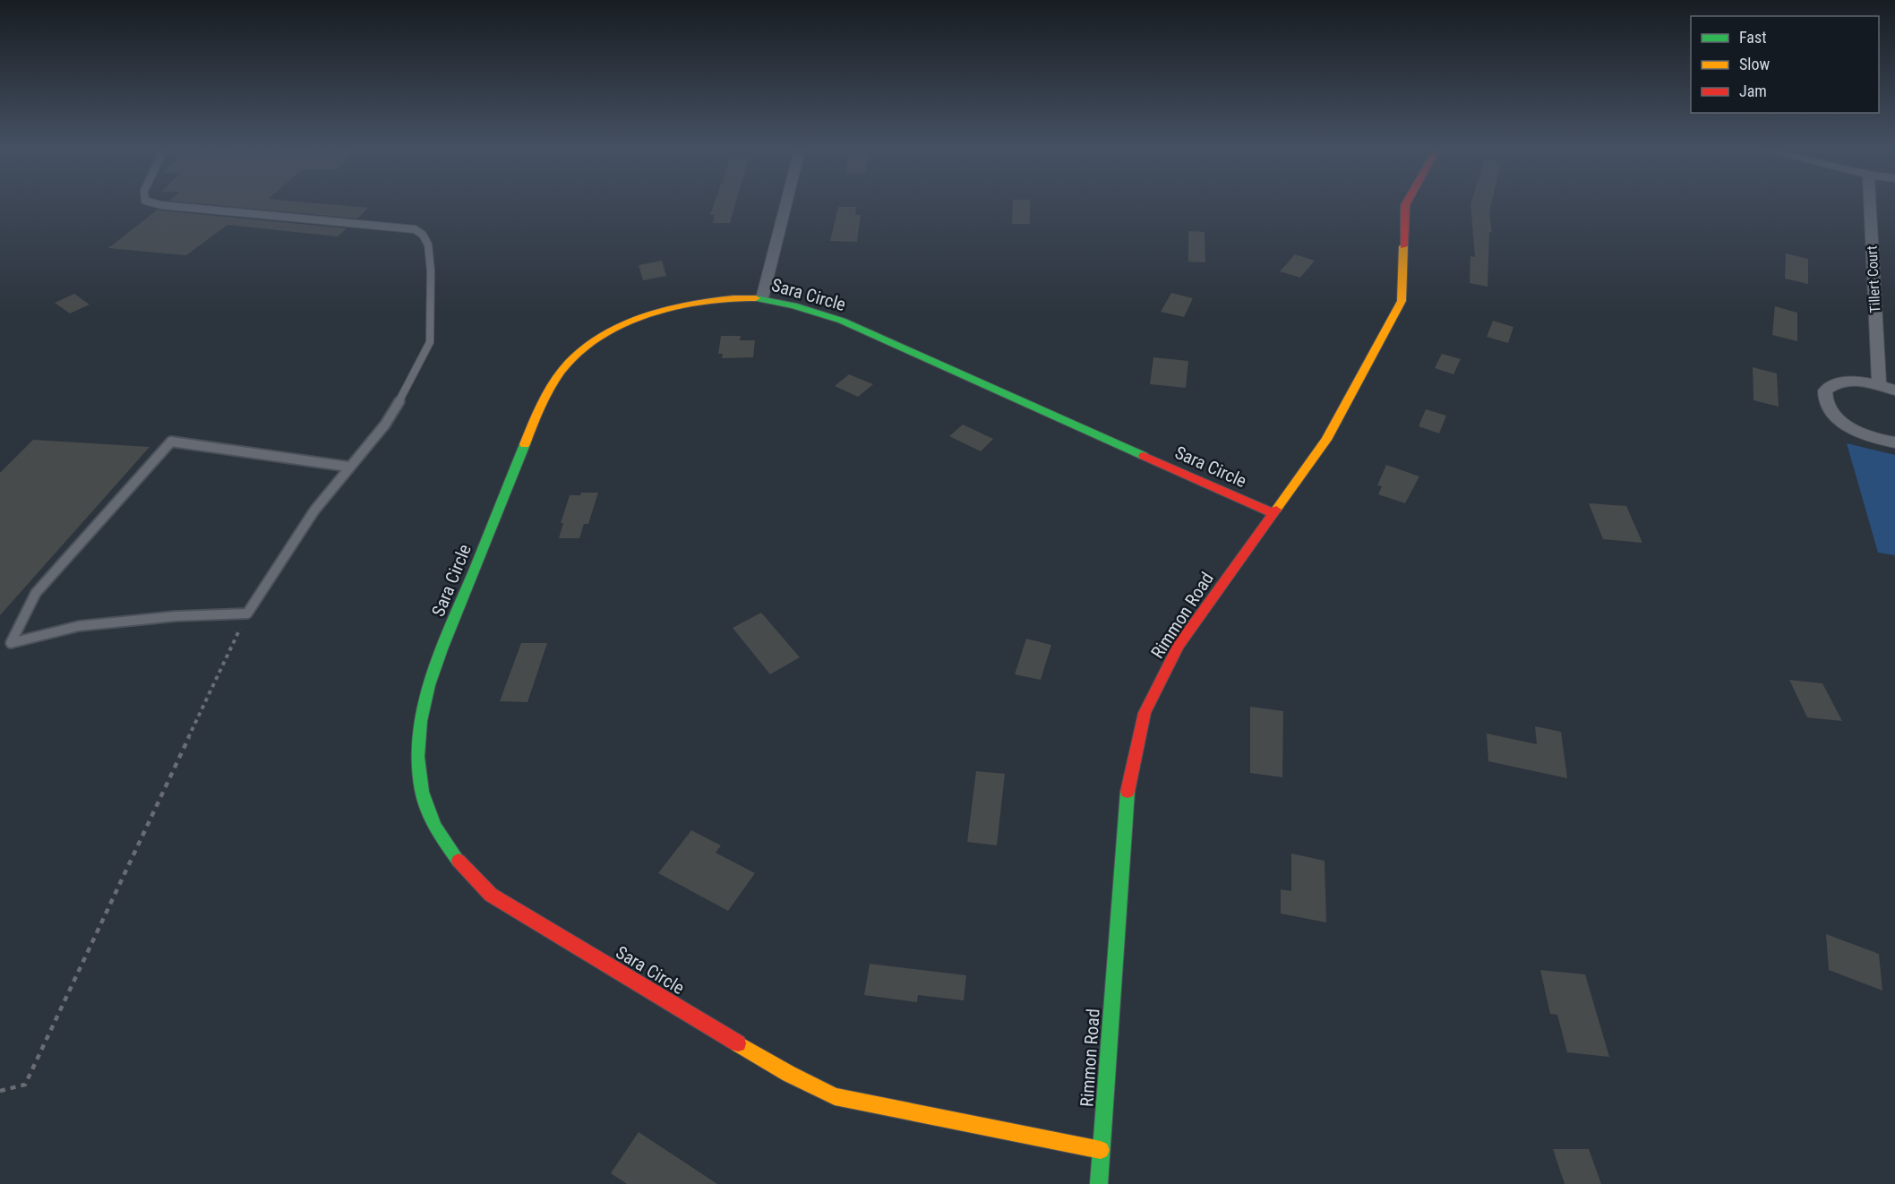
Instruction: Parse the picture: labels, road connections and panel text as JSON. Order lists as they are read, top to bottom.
{
  "streets": {
    "street": ["Tillert Court", "Sara Circle", "Rimmon Road"]
  },
  "crossings": [
    ["Sara Circle", "Rimmon Road"]
  ],
  "legend": ["Fast", "Slow", "Jam"]
}
